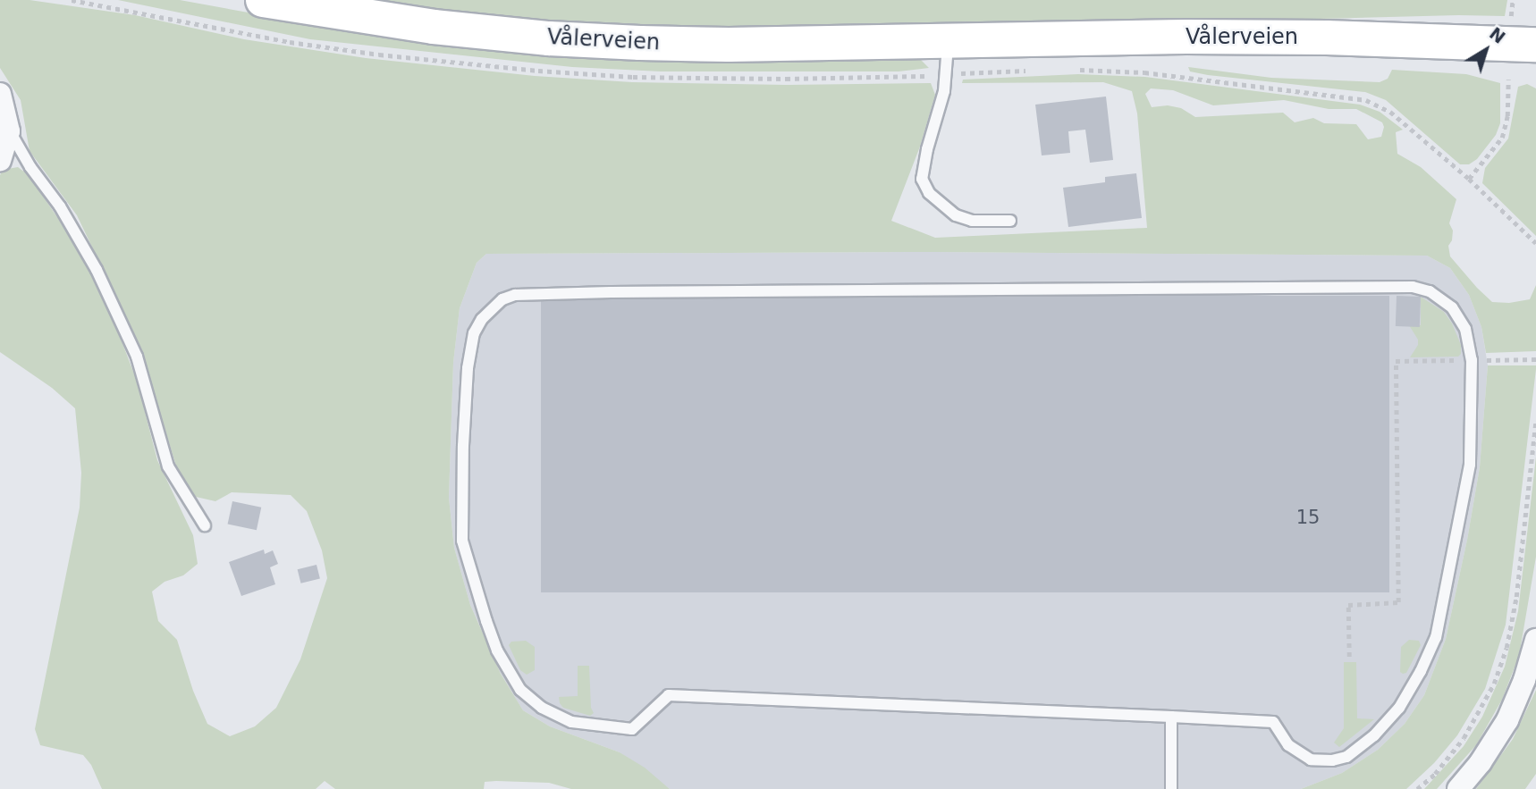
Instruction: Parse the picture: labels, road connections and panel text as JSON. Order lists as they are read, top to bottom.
{
  "streets": {
    "main road": ["Vålerveien"]
  },
  "house_numbers": ["15"],
  "north": "top right"
}
